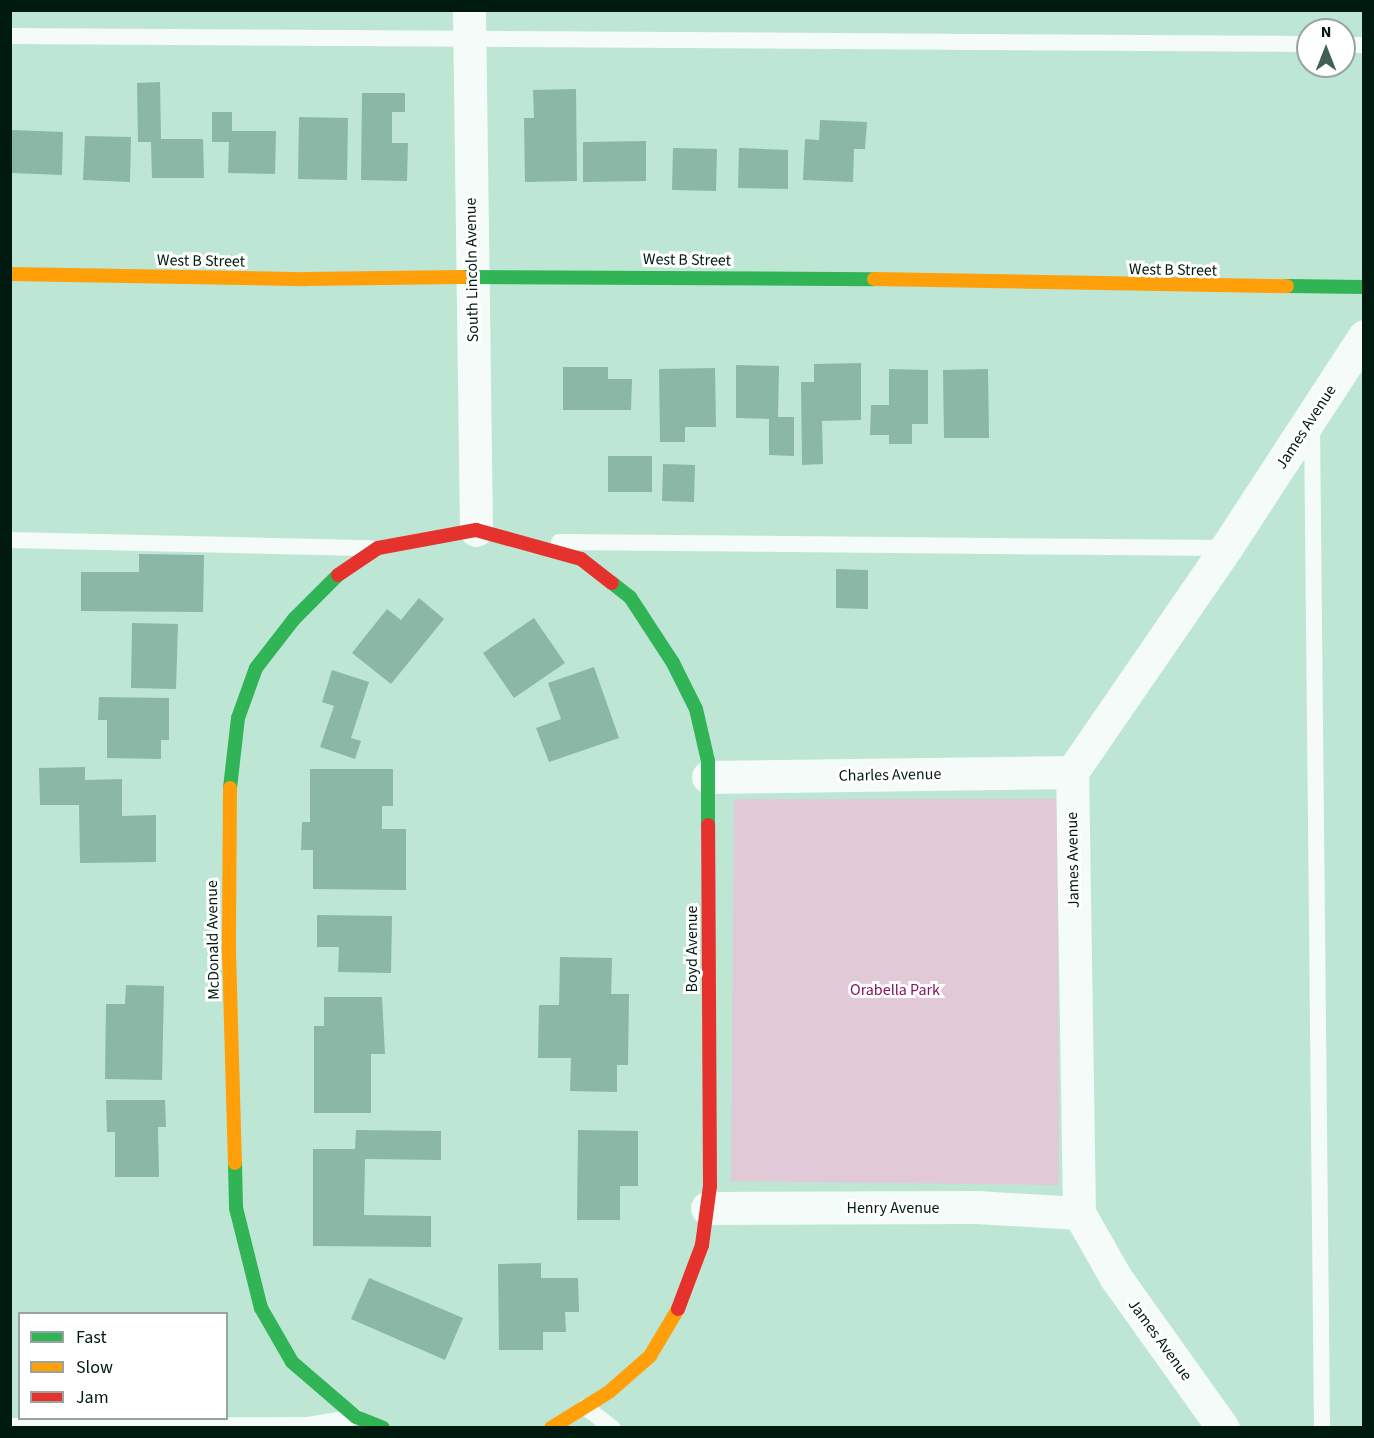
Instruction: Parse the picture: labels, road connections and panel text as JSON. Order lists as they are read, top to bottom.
{
  "streets": {
    "street": [
      "West B Street",
      "South Lincoln Avenue",
      "James Avenue",
      "Charles Avenue",
      "McDonald Avenue",
      "Boyd Avenue",
      "Henry Avenue"
    ]
  },
  "crossings": [
    ["West B Street", "South Lincoln Avenue"],
    ["South Lincoln Avenue", "McDonald Avenue"],
    ["South Lincoln Avenue", "Boyd Avenue"],
    ["James Avenue", "Charles Avenue"],
    ["James Avenue", "Henry Avenue"],
    ["Charles Avenue", "Boyd Avenue"],
    ["McDonald Avenue", "Boyd Avenue"],
    ["Boyd Avenue", "Henry Avenue"]
  ],
  "parks": ["Orabella Park"],
  "legend": ["Fast", "Slow", "Jam"],
  "north": "top"
}
